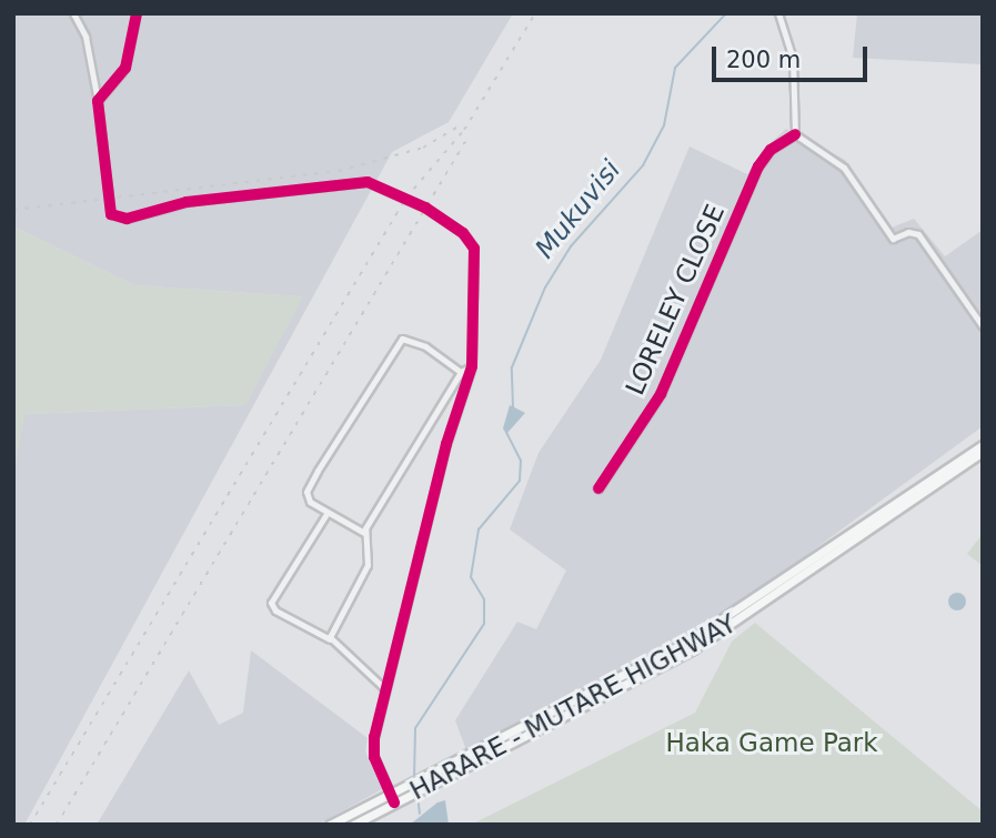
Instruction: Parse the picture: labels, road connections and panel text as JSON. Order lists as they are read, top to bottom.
{
  "streets": {
    "highway": ["HARARE - MUTARE HIGHWAY"],
    "street": ["LORELEY CLOSE"]
  },
  "water": ["Mukuvisi"],
  "parks": ["Haka Game Park"],
  "scale_bar": "200 m"
}
